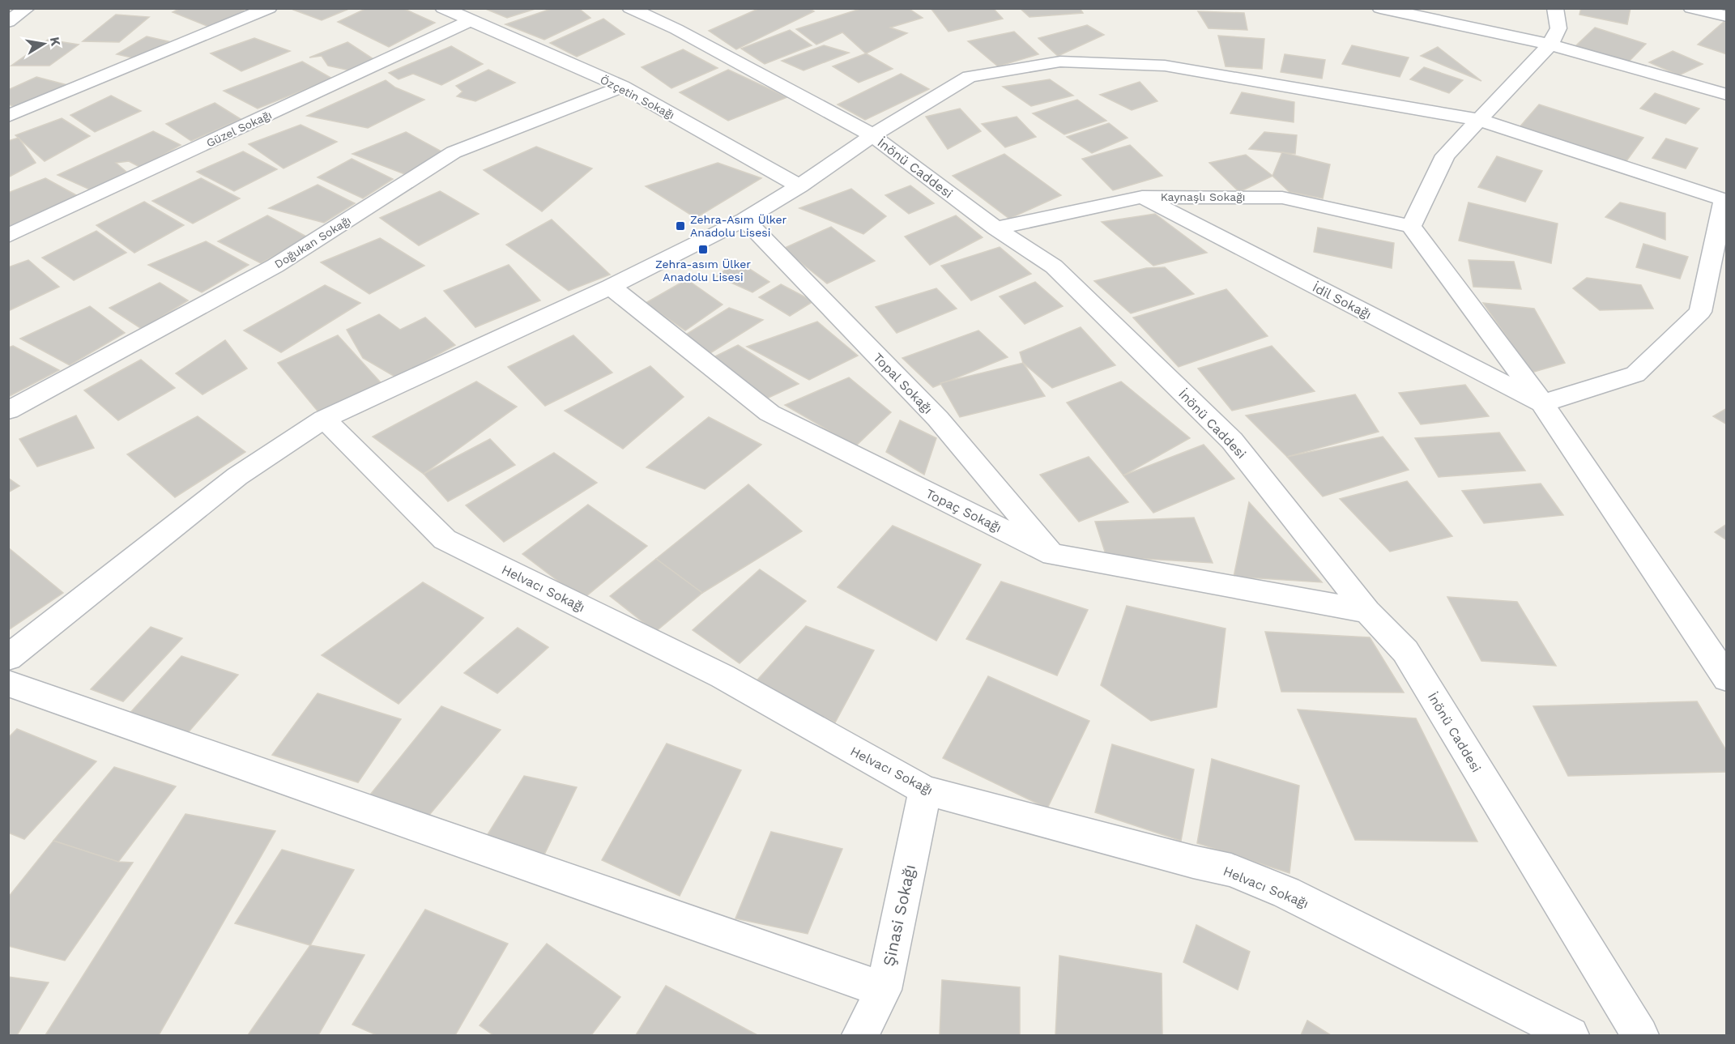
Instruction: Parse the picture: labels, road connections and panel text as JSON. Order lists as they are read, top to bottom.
{
  "streets": {
    "street": [
      "Özçetin Sokağı",
      "Güzel Sokağı",
      "İnönü Caddesi",
      "Kaynaşlı Sokağı",
      "Doğukan Sokağı",
      "İdil Sokağı",
      "Topal Sokağı",
      "Topaç Sokağı",
      "Helvacı Sokağı",
      "Şinasi Sokağı"
    ]
  },
  "crossings": [
    ["Özçetin Sokağı", "Güzel Sokağı"],
    ["Özçetin Sokağı", "Doğukan Sokağı"],
    ["İnönü Caddesi", "Kaynaşlı Sokağı"],
    ["İnönü Caddesi", "Topaç Sokağı"],
    ["Kaynaşlı Sokağı", "İdil Sokağı"],
    ["Topal Sokağı", "Topaç Sokağı"],
    ["Helvacı Sokağı", "Şinasi Sokağı"]
  ],
  "places": {
    "transit": ["Zehra-Asım Ülker Anadolu Lisesi", "Zehra-asım Ülker Anadolu Lisesi"]
  },
  "north": "right"
}
